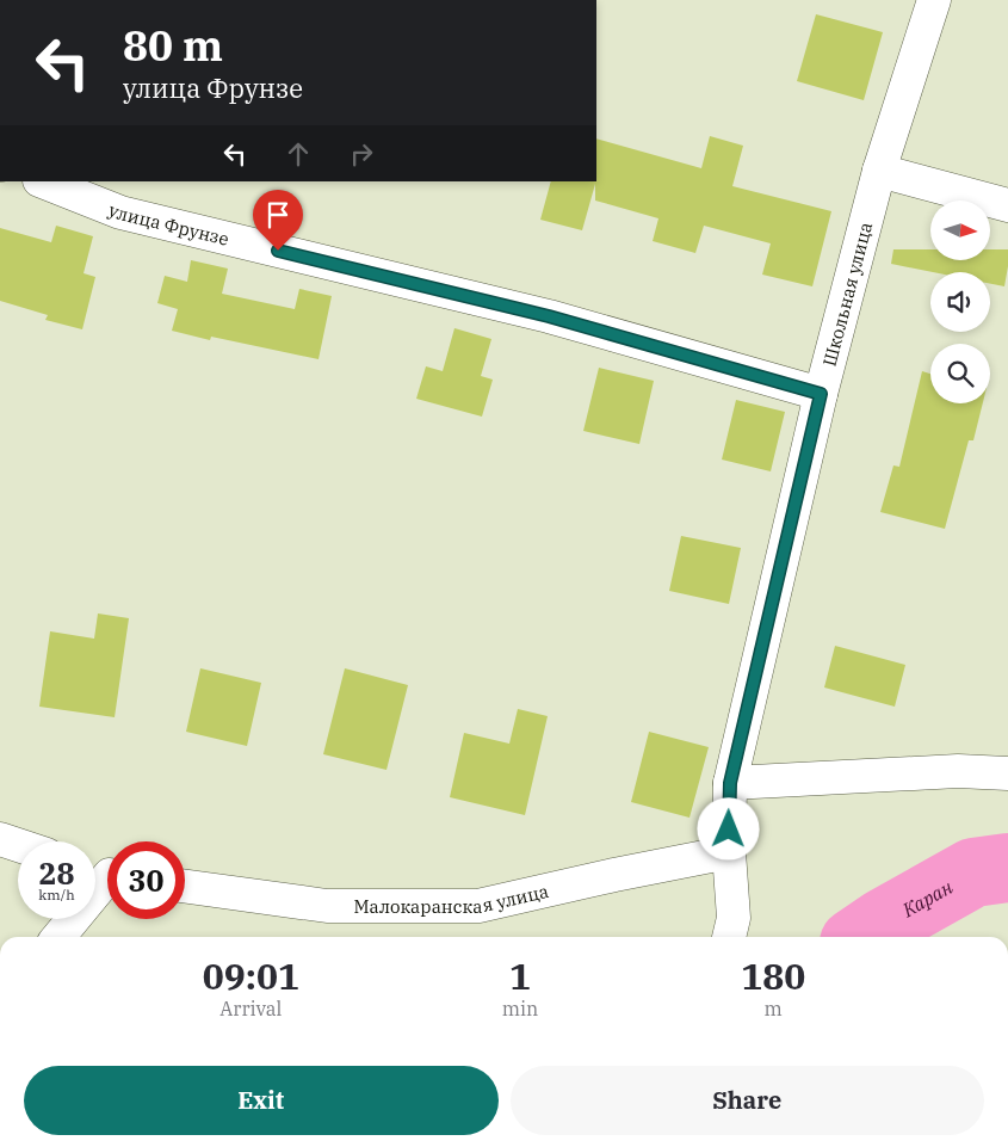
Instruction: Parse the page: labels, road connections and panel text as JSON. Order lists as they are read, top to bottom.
{
  "streets": {
    "street": ["улица Фрунзе", "Школьная улица", "Малокаранская улица"]
  },
  "crossings": [
    ["улица Фрунзе", "Школьная улица"],
    ["Школьная улица", "Малокаранская улица"]
  ],
  "water": ["Каран"],
  "north": "right",
  "page": {
    "turn": ["80 m", "улица Фрунзе"],
    "speed": "28 km/h",
    "limit": "30",
    "eta": [
      "09:01",
      "Arrival",
      "1",
      "min",
      "180",
      "m"
    ],
    "buttons": ["Exit", "Share"]
  }
}
